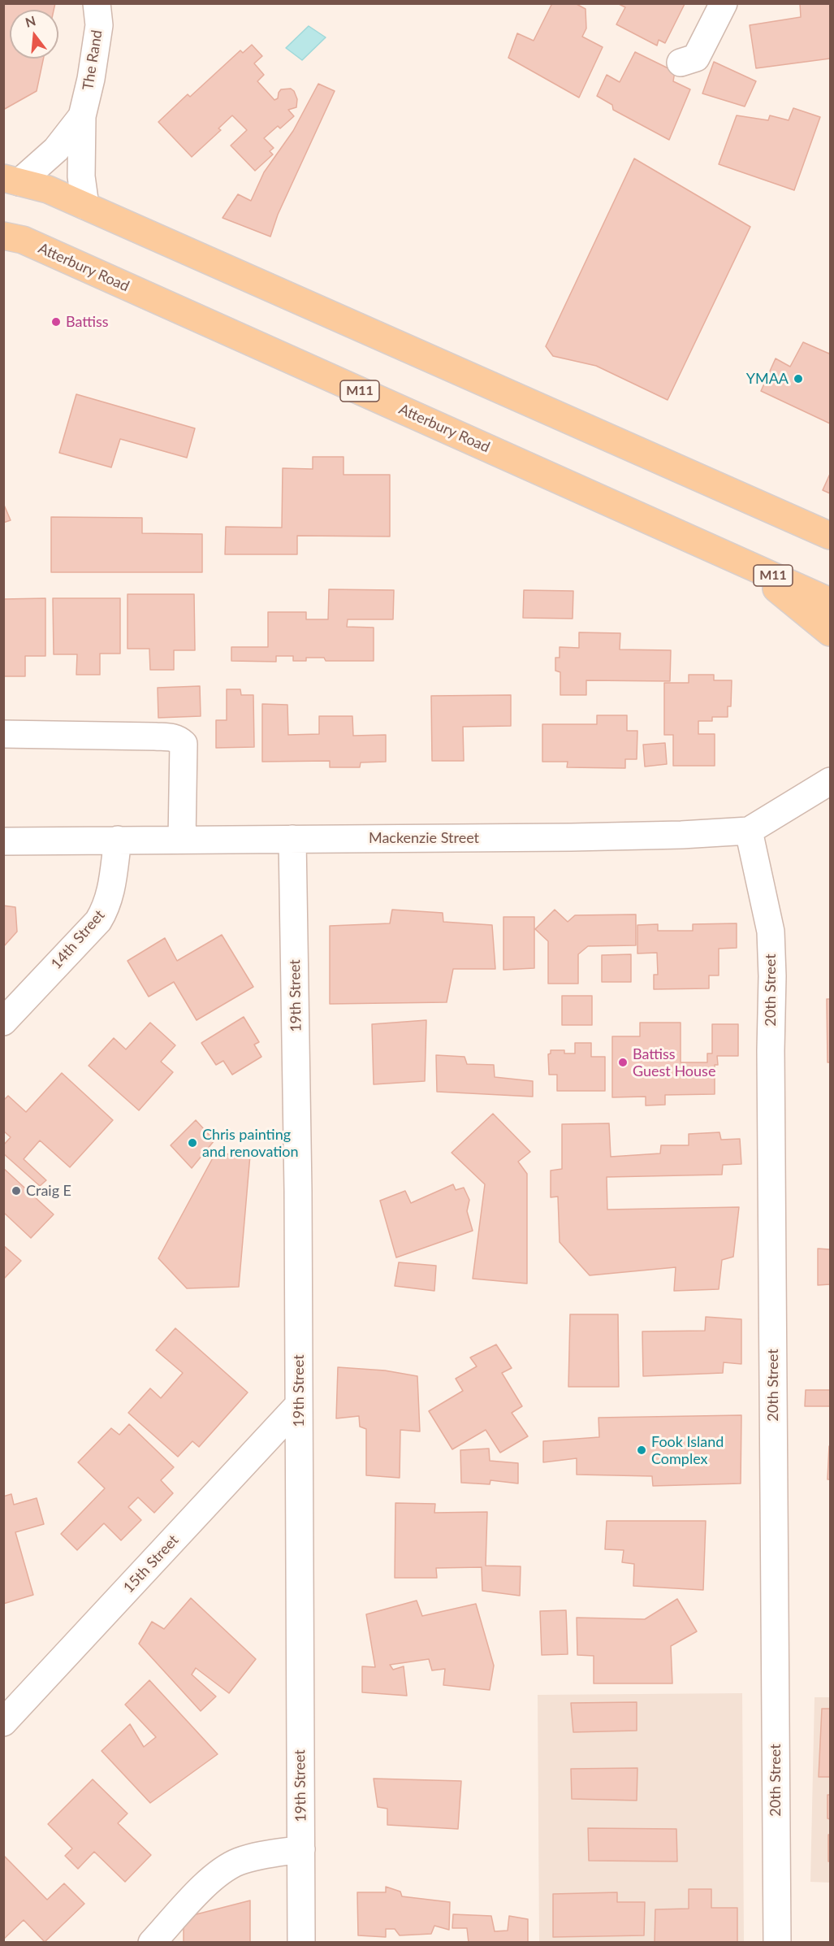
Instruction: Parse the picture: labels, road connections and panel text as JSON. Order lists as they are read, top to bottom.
{
  "streets": {
    "main road": ["Atterbury Road", "M11"],
    "street": [
      "The Rand",
      "Mackenzie Street",
      "14th Street",
      "20th Street",
      "19th Street",
      "15th Street"
    ]
  },
  "crossings": [
    ["Mackenzie Street", "14th Street"],
    ["Mackenzie Street", "20th Street"],
    ["Mackenzie Street", "19th Street"],
    ["19th Street", "15th Street"]
  ],
  "places": [
    "Battiss",
    "YMAA",
    "Battiss Guest House",
    "Chris painting and renovation",
    "Craig E",
    "Fook Island Complex"
  ],
  "north": "top"
}
